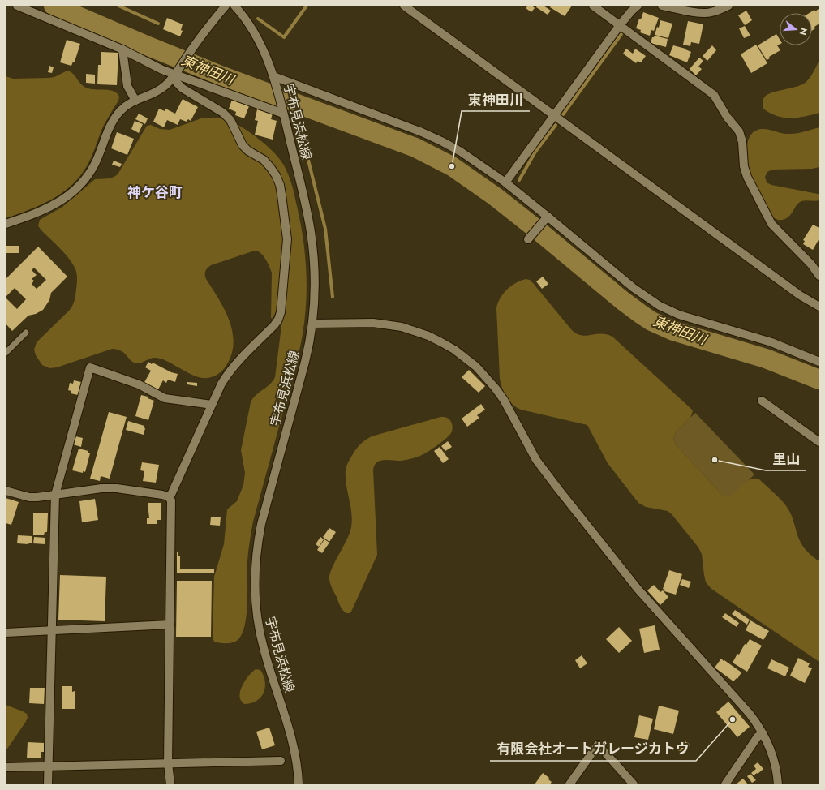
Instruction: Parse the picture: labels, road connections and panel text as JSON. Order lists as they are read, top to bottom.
{
  "streets": {
    "street": ["宇布見浜松線"]
  },
  "districts": ["神ケ谷町"],
  "water": ["東神田川"],
  "places": ["東神田川", "里山", "有限会社オートガレージカトウ"],
  "north": "right"
}
